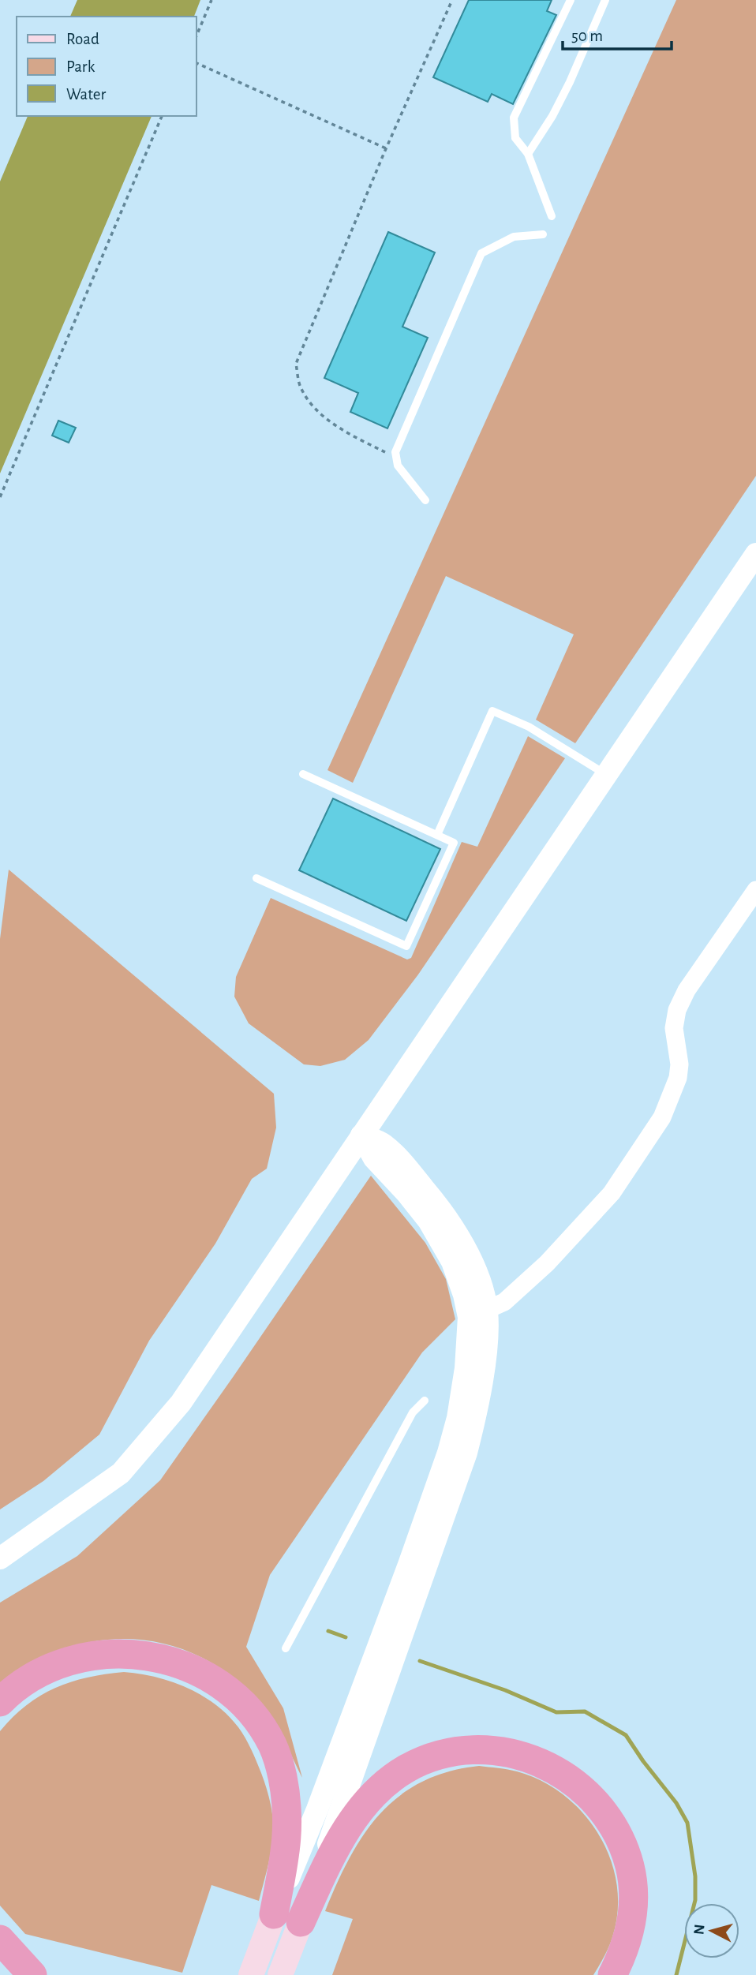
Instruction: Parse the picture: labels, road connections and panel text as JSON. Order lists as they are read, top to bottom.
{
  "legend": ["Road", "Park", "Water"],
  "scale_bar": "50 m",
  "north": "left"
}
